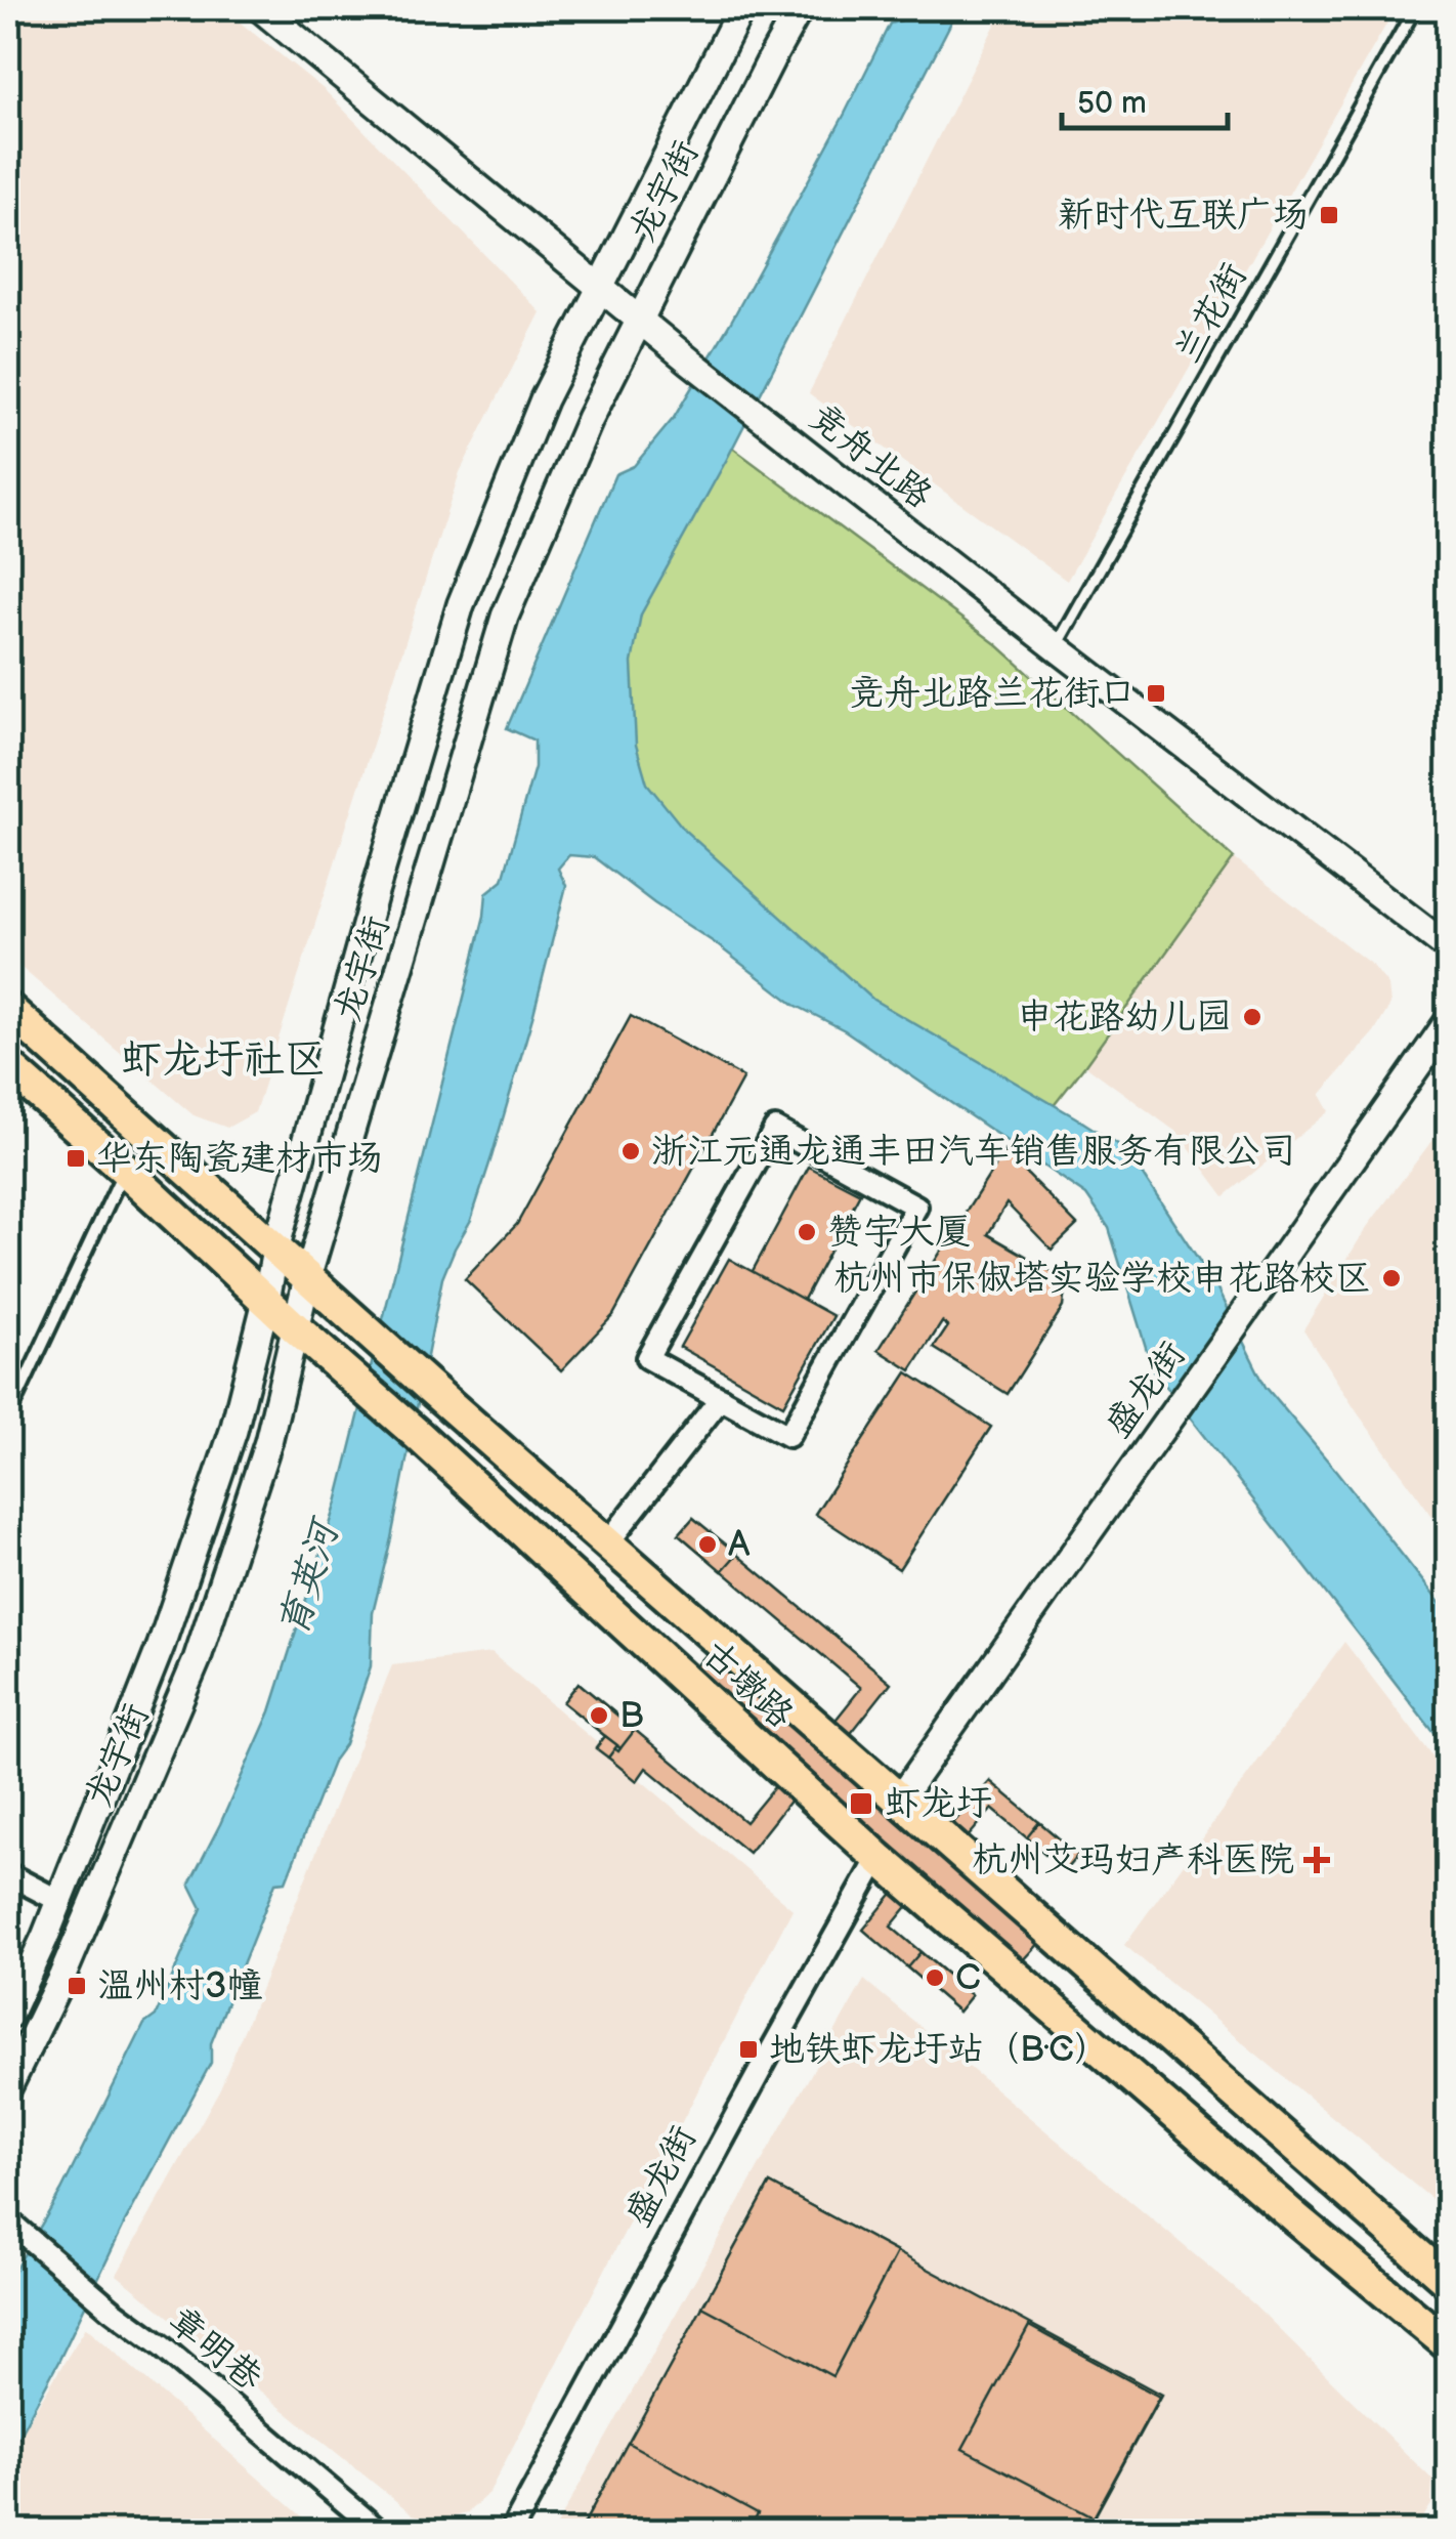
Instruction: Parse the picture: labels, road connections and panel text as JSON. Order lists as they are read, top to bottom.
{
  "streets": {
    "main road": ["古墩路"],
    "street": [
      "龙宇街",
      "竞舟北路",
      "盛龙街",
      "章明巷"
    ],
    "lane": ["兰花街"]
  },
  "crossings": [
    ["龙宇街", "竞舟北路"],
    ["龙宇街", "古墩路"],
    ["兰花街", "竞舟北路"],
    ["盛龙街", "古墩路"]
  ],
  "districts": ["虾龙圩社区"],
  "water": ["育英河"],
  "places": {
    "transit": [
      "新时代互联广场",
      "竞舟北路兰花街口",
      "华东陶瓷建材市场",
      "虾龙圩",
      "温州村3幢",
      "地铁虾龙圩站（B·C）"
    ],
    "other": [
      "申花路幼儿园",
      "浙江元通龙通丰田汽车销售服务有限公司",
      "赞宇大厦",
      "杭州市保俶塔实验学校申花路校区",
      "A",
      "B",
      "C"
    ],
    "health": ["杭州艾玛妇产科医院"]
  },
  "scale_bar": "50 m"
}
